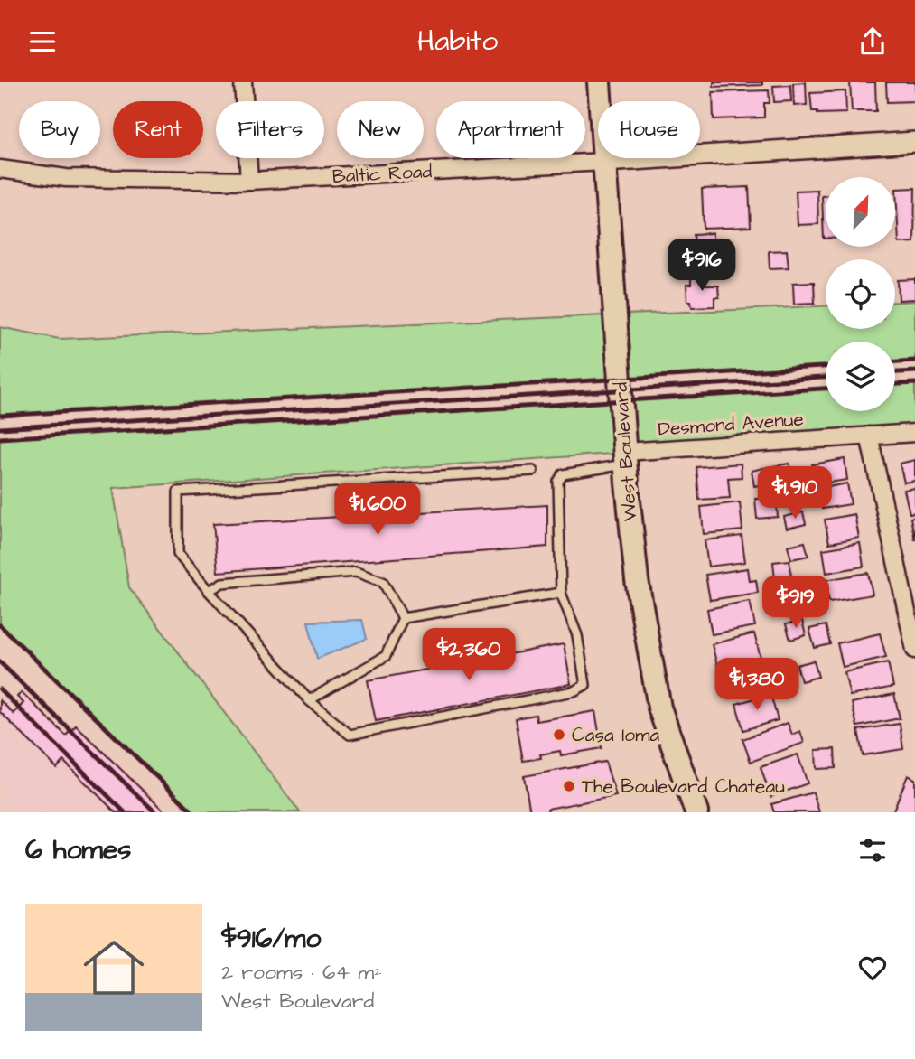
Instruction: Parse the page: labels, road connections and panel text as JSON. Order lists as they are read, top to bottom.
{
  "streets": {
    "main road": ["West Boulevard"],
    "street": ["Baltic Road", "Desmond Avenue"]
  },
  "crossings": [
    ["Baltic Road", "West Boulevard"],
    ["Desmond Avenue", "West Boulevard"]
  ],
  "places": ["Casa Ioma", "The Boulevard Chateau"],
  "north": "top right",
  "page": {
    "header": "Habito",
    "chip": [
      "Buy",
      "Rent",
      "Filters",
      "New",
      "Apartment",
      "House"
    ],
    "price": [
      "$916",
      "$1,910",
      "$1,600",
      "$919",
      "$2,360",
      "$1,380"
    ],
    "heading": "6 homes",
    "list": [
      {
        "name": "$916/mo",
        "note": "2 rooms · 64 m² · West Boulevard"
      }
    ]
  }
}
